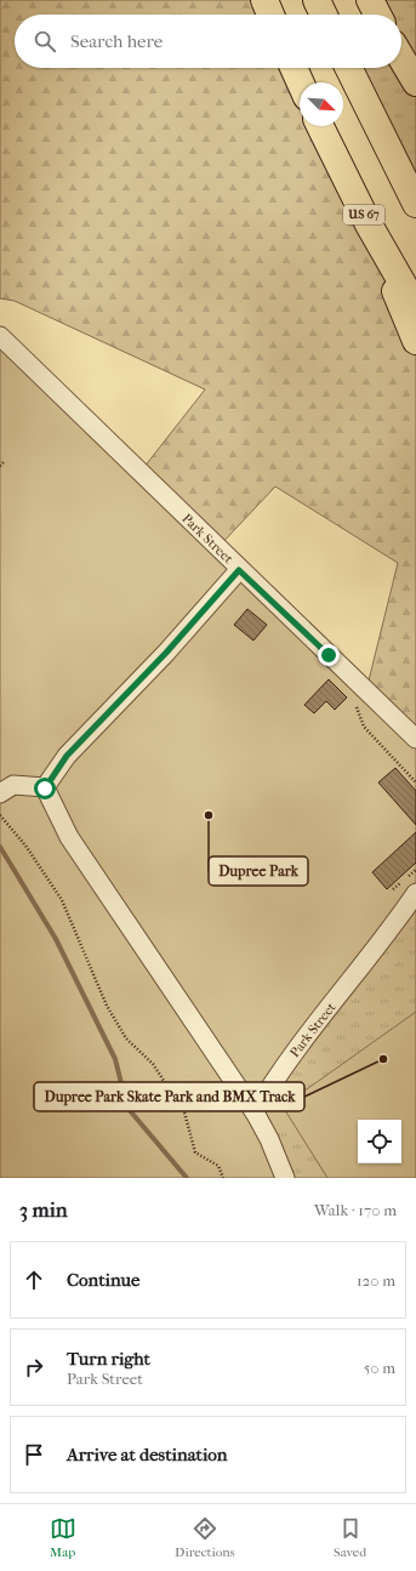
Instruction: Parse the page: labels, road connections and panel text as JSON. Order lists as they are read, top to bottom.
{
  "streets": {
    "highway": ["US 67"],
    "lane": ["Park Street"]
  },
  "places": ["Dupree Park", "Dupree Park Skate Park and BMX Track"],
  "north": "bottom right",
  "page": {
    "search": "Search here",
    "heading": ["3 min", "Walk · 170 m"],
    "list": [
      ["Continue", "120 m"],
      ["Turn right", "Park Street", "50 m"],
      "Arrive at destination"
    ],
    "nav": ["Map", "Directions", "Saved"]
  }
}
